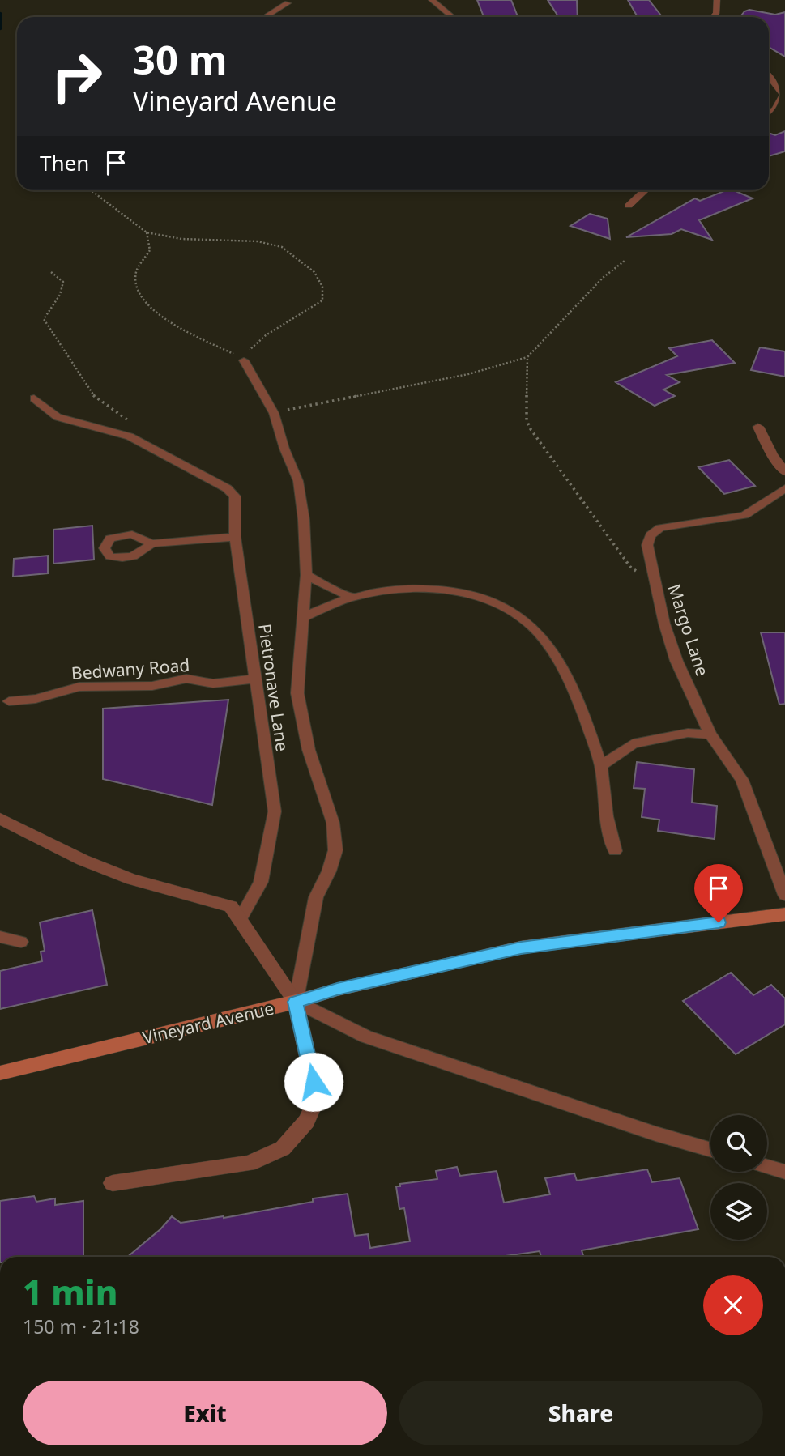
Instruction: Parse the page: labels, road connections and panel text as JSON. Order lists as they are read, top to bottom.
{
  "streets": {
    "street": ["Vineyard Avenue"],
    "lane": ["Margo Lane", "Bedwany Road", "Pietronave Lane"]
  },
  "crossings": [
    ["Bedwany Road", "Pietronave Lane"]
  ],
  "page": {
    "turn": ["30 m", "Vineyard Avenue"],
    "then": "Then",
    "heading": ["1 min", "150 m · 21:18"],
    "buttons": ["Exit", "Share"]
  }
}
